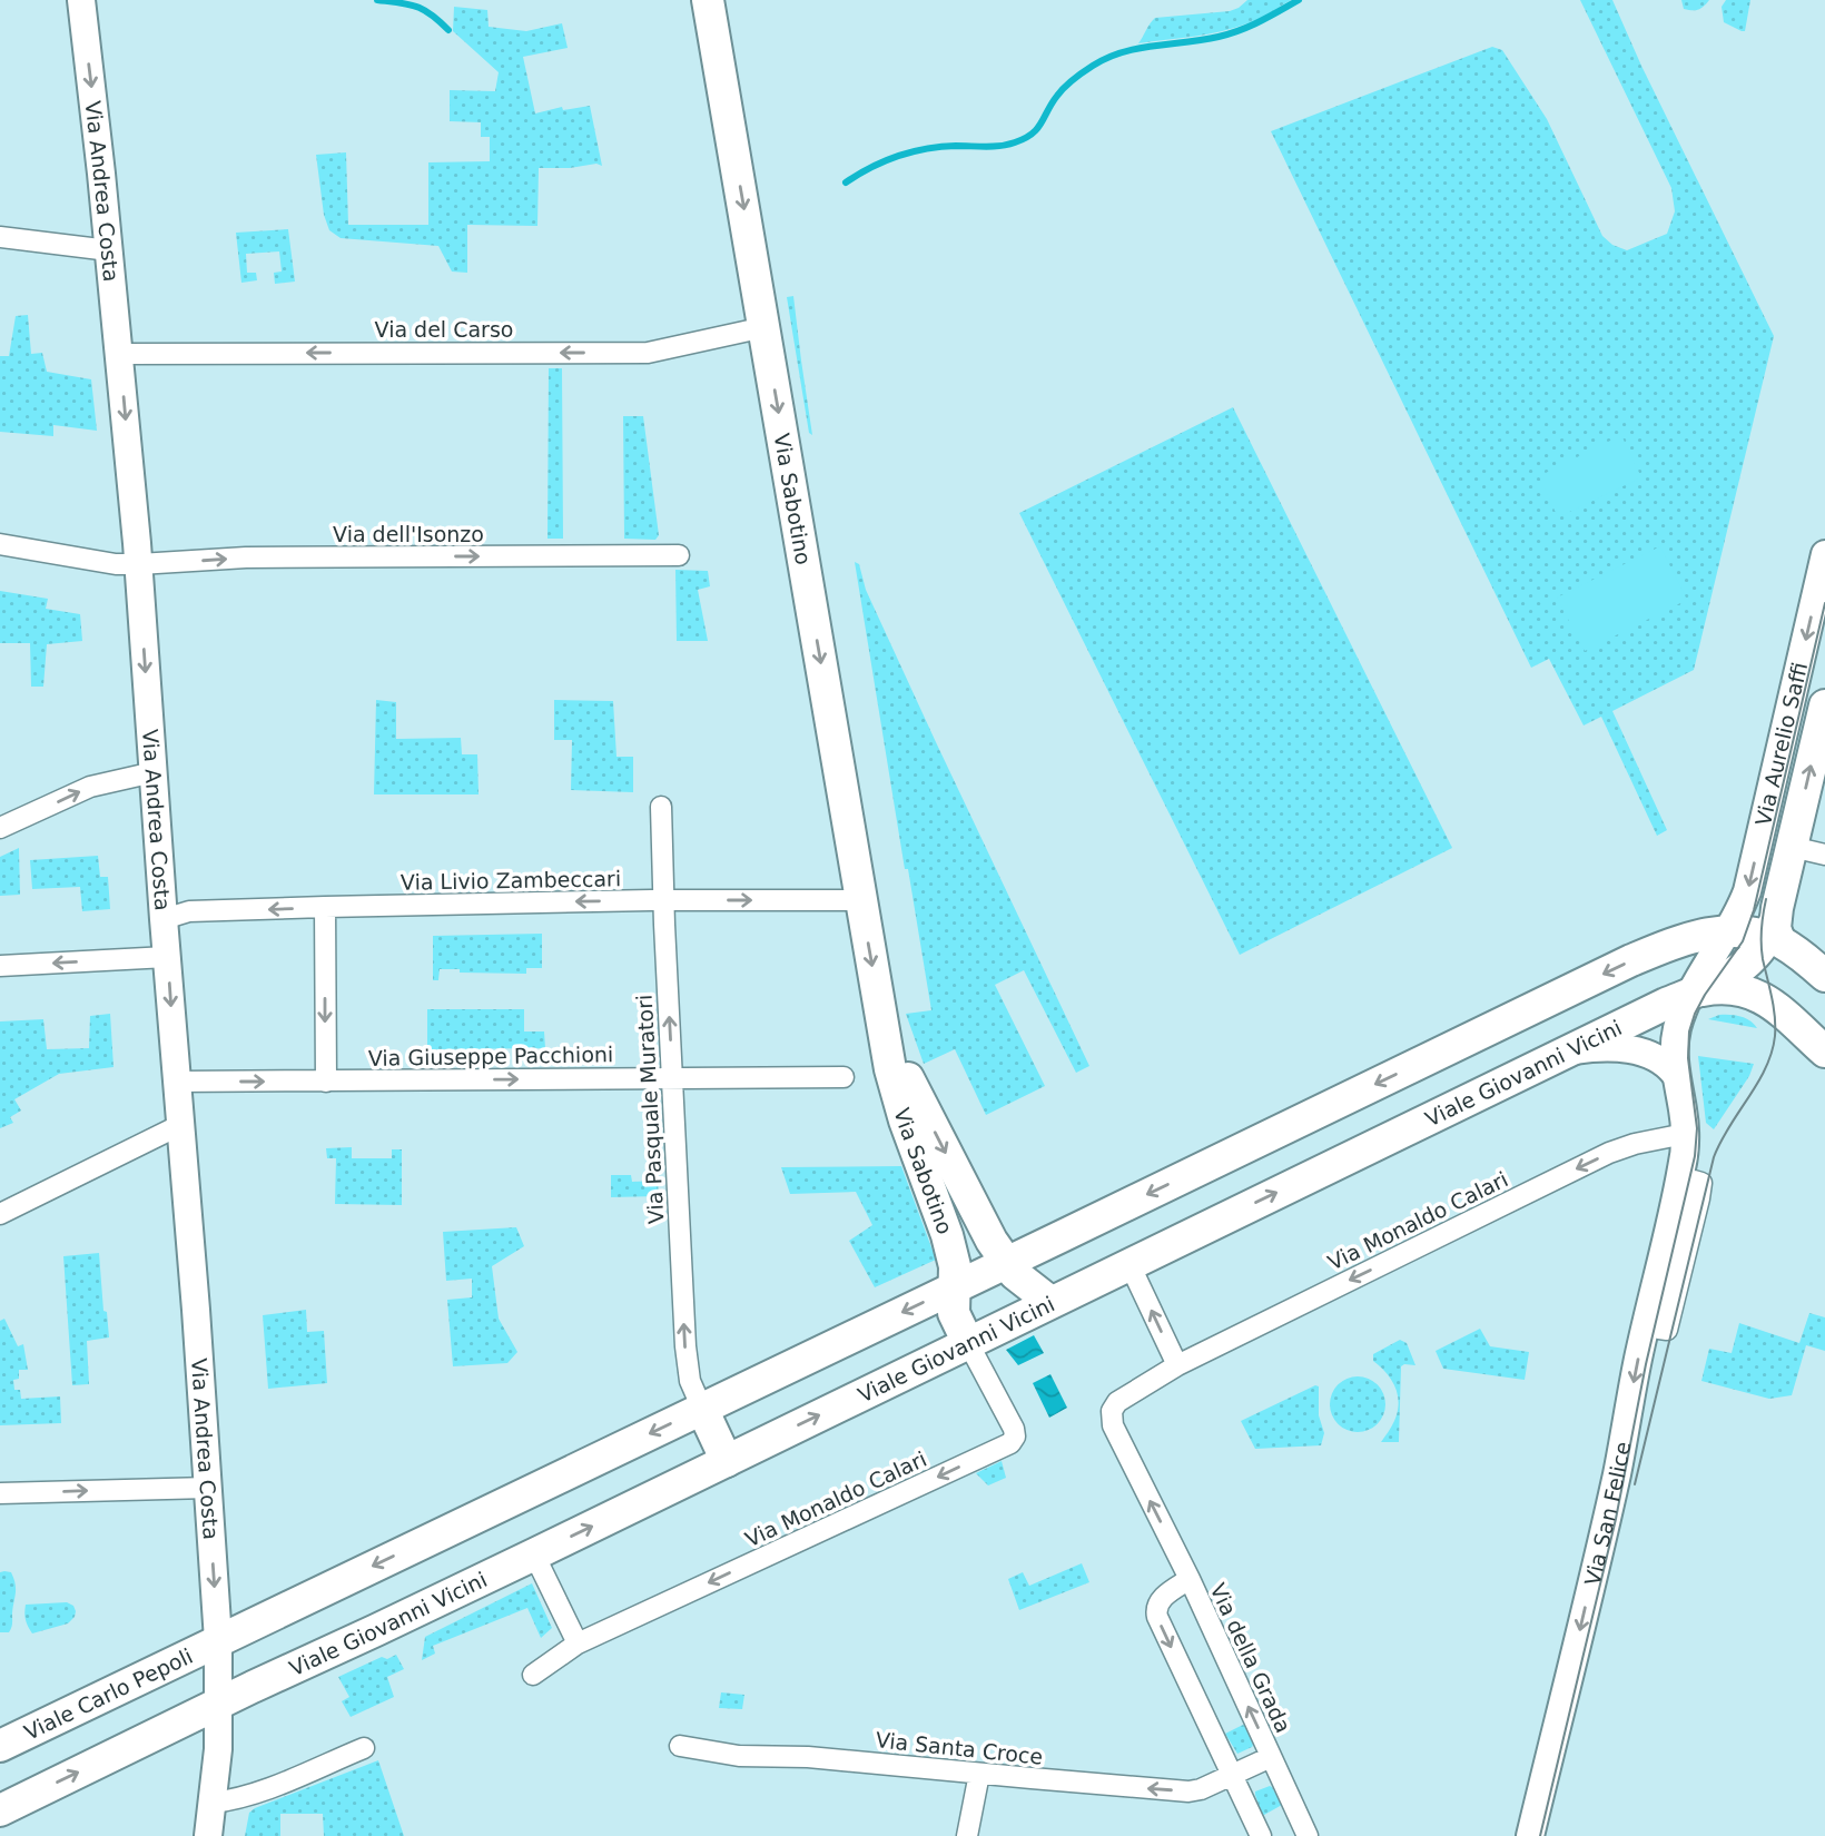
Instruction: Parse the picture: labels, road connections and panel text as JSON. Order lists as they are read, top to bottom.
{
  "streets": {
    "main road": [
      "Via Andrea Costa",
      "Via Sabotino",
      "Via Aurelio Saffi",
      "Viale Giovanni Vicini",
      "Via San Felice",
      "Viale Carlo Pepoli"
    ],
    "street": [
      "Via del Carso",
      "Via dell'Isonzo",
      "Via Livio Zambeccari",
      "Via Giuseppe Pacchioni",
      "Via Pasquale Muratori",
      "Via Monaldo Calari",
      "Via della Grada",
      "Via Santa Croce"
    ]
  },
  "crossings": [
    ["Via Andrea Costa", "Via del Carso"],
    ["Via Andrea Costa", "Via dell'Isonzo"],
    ["Via Andrea Costa", "Via Livio Zambeccari"],
    ["Via Andrea Costa", "Via Giuseppe Pacchioni"],
    ["Via Andrea Costa", "Viale Giovanni Vicini"],
    ["Via Andrea Costa", "Viale Carlo Pepoli"],
    ["Via del Carso", "Via Sabotino"],
    ["Via Sabotino", "Via Livio Zambeccari"],
    ["Via Sabotino", "Viale Giovanni Vicini"],
    ["Via Sabotino", "Via Monaldo Calari"],
    ["Via Aurelio Saffi", "Viale Giovanni Vicini"],
    ["Via Aurelio Saffi", "Via San Felice"],
    ["Via Livio Zambeccari", "Via Pasquale Muratori"],
    ["Via Giuseppe Pacchioni", "Via Pasquale Muratori"],
    ["Viale Giovanni Vicini", "Via Monaldo Calari"],
    ["Via Monaldo Calari", "Via San Felice"],
    ["Via Monaldo Calari", "Via della Grada"],
    ["Via della Grada", "Via Santa Croce"]
  ],
  "one_way": [
    "Via Andrea Costa",
    "Via del Carso",
    "Via Sabotino",
    "Via dell'Isonzo",
    "Via Giuseppe Pacchioni",
    "Via Pasquale Muratori",
    "Via Monaldo Calari",
    "Via San Felice",
    "Via Santa Croce"
  ]
}
